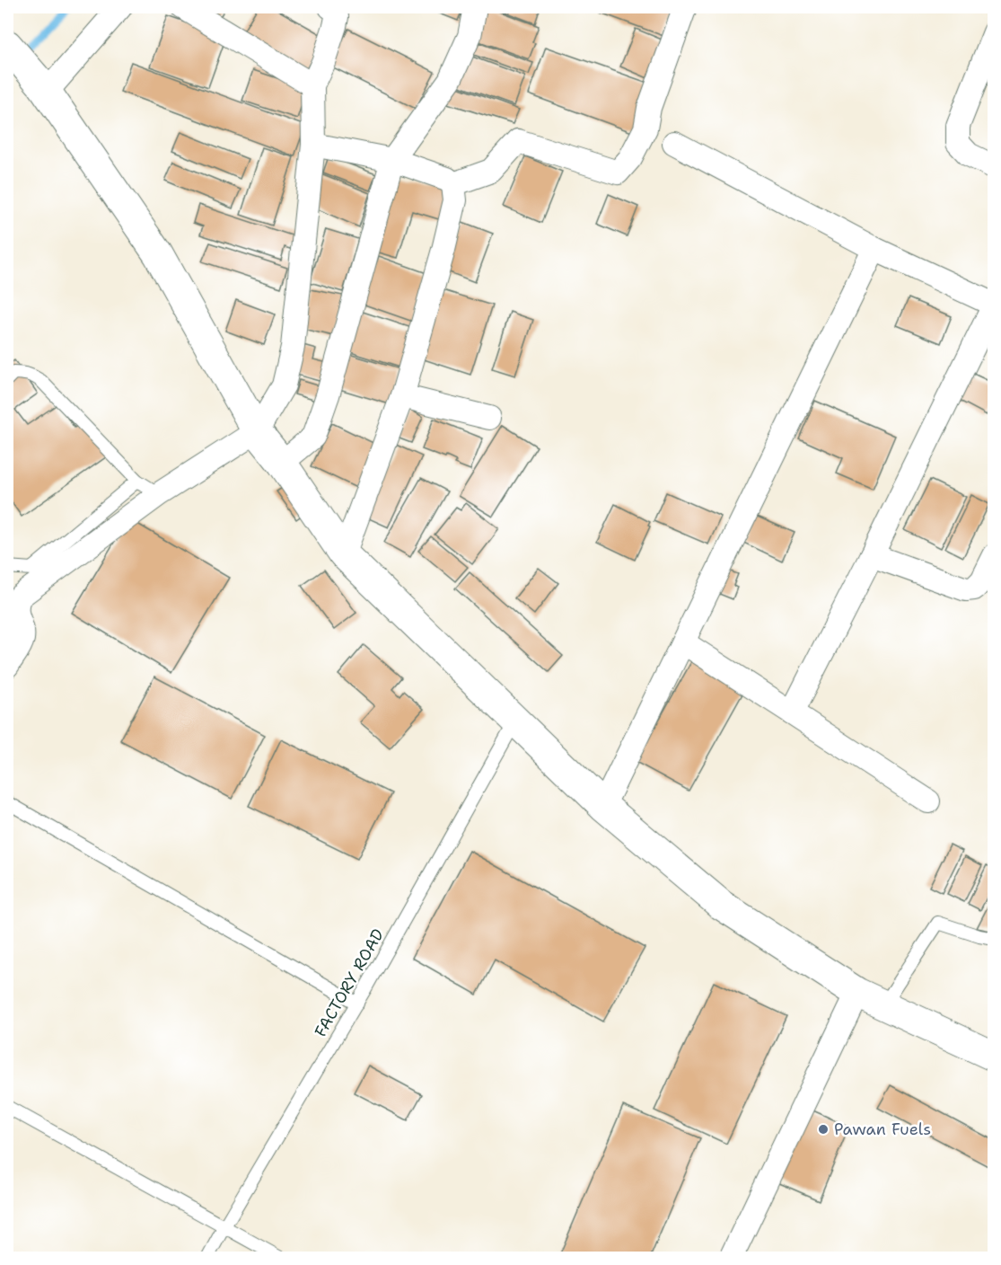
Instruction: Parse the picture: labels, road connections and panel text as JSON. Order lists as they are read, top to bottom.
{
  "streets": {
    "lane": ["FACTORY ROAD"]
  },
  "places": ["Pawan Fuels"]
}
